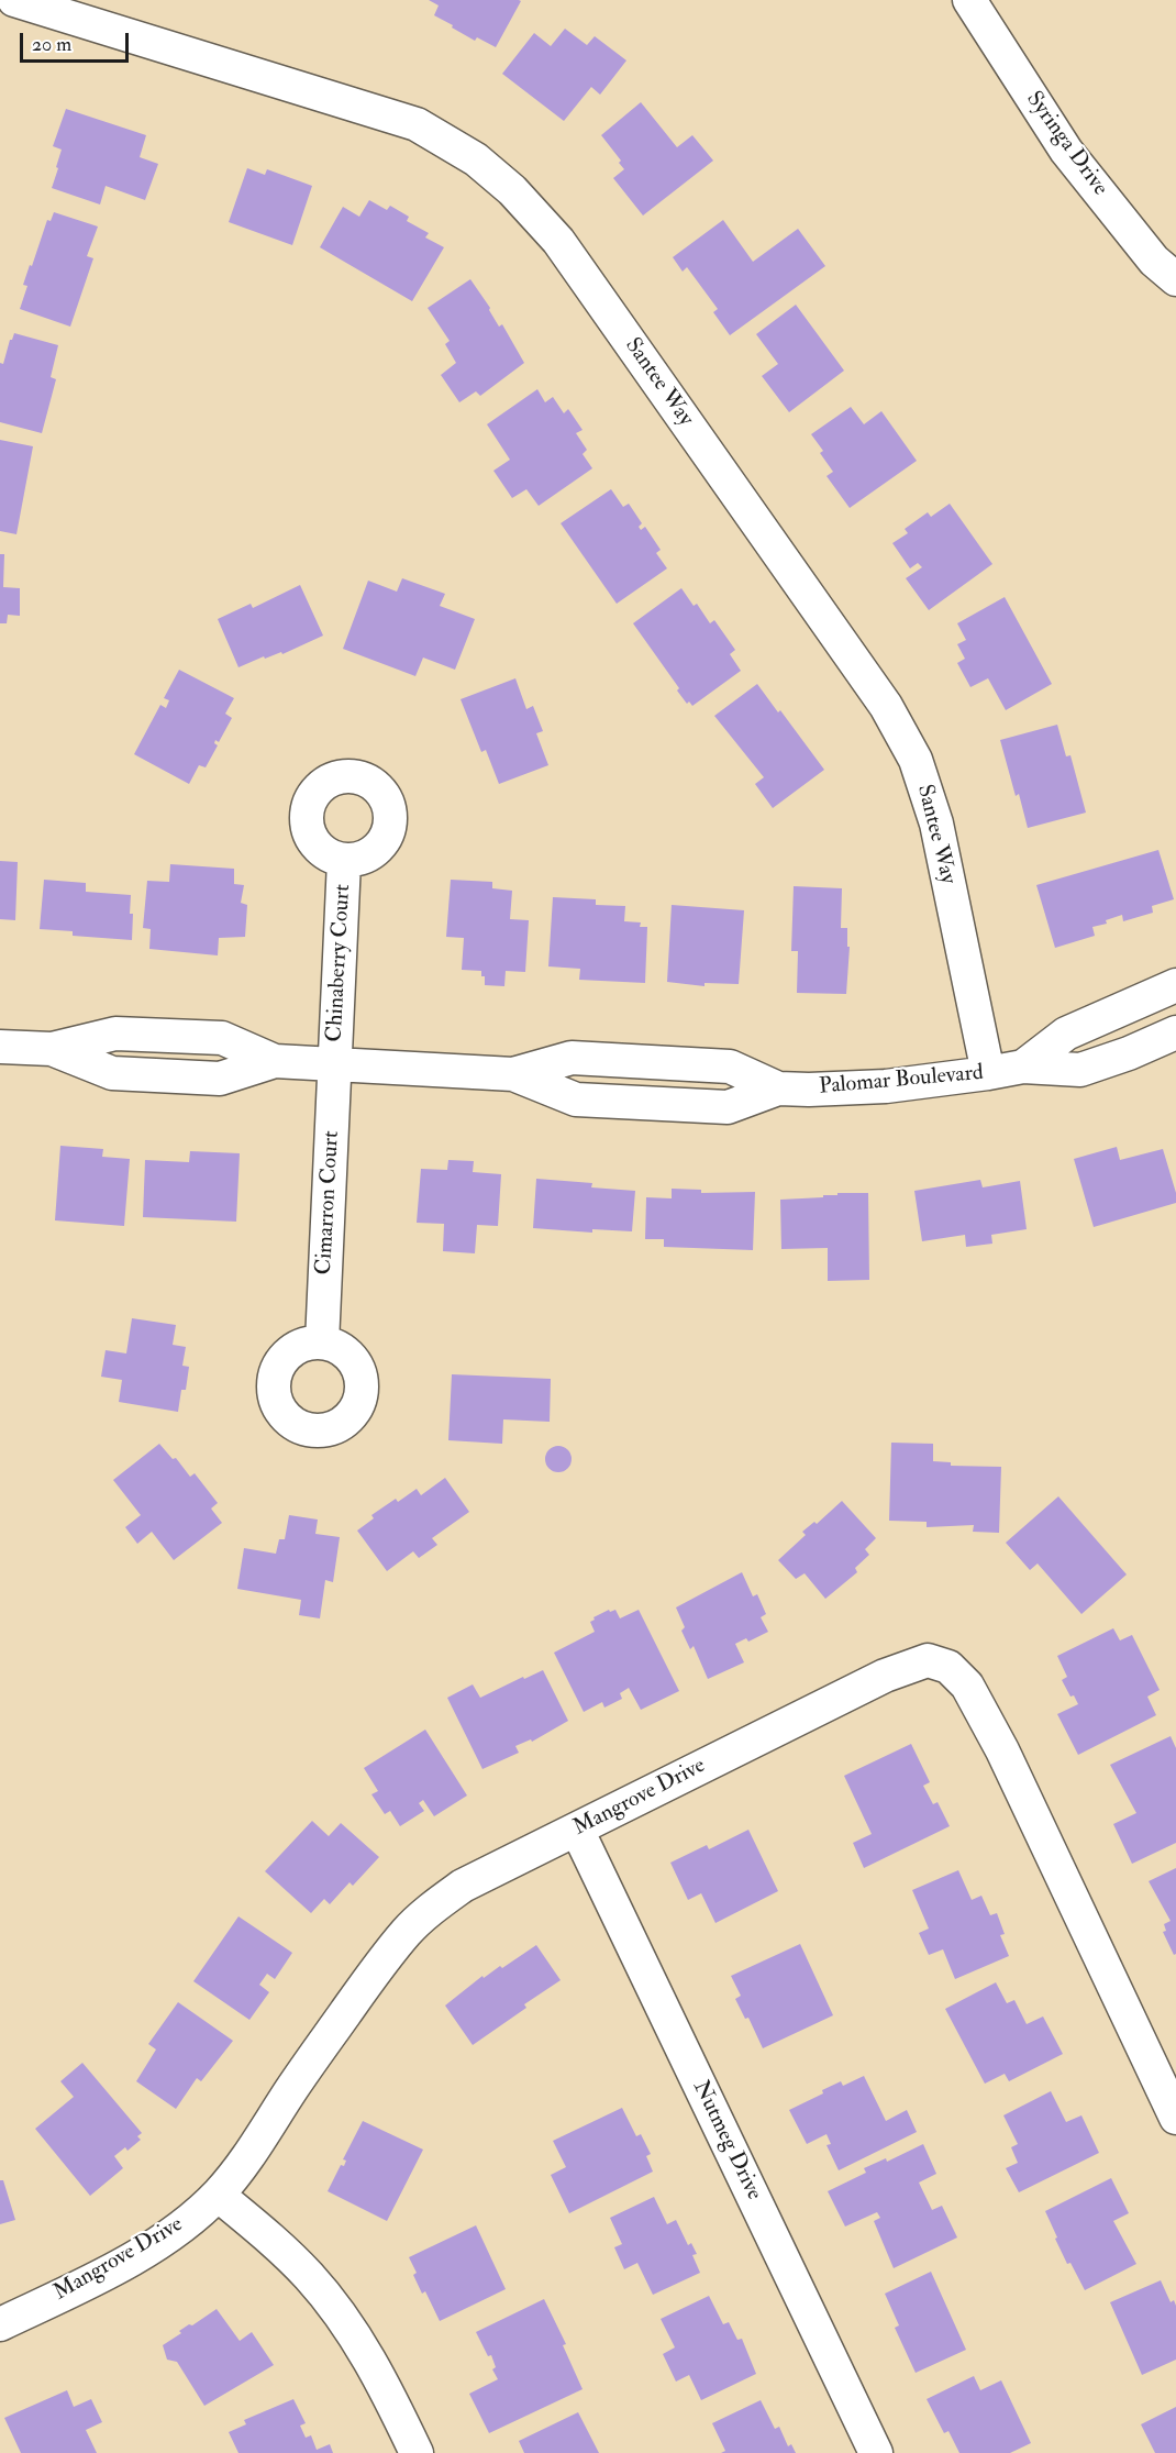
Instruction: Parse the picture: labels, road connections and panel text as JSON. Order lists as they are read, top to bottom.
{
  "streets": {
    "street": [
      "Syringa Drive",
      "Santee Way",
      "Chinaberry Court",
      "Palomar Boulevard",
      "Cimarron Court",
      "Mangrove Drive",
      "Nutmeg Drive"
    ]
  },
  "crossings": [
    ["Santee Way", "Palomar Boulevard"],
    ["Chinaberry Court", "Palomar Boulevard"],
    ["Chinaberry Court", "Cimarron Court"],
    ["Palomar Boulevard", "Cimarron Court"],
    ["Mangrove Drive", "Nutmeg Drive"]
  ],
  "scale_bar": "20 m"
}
